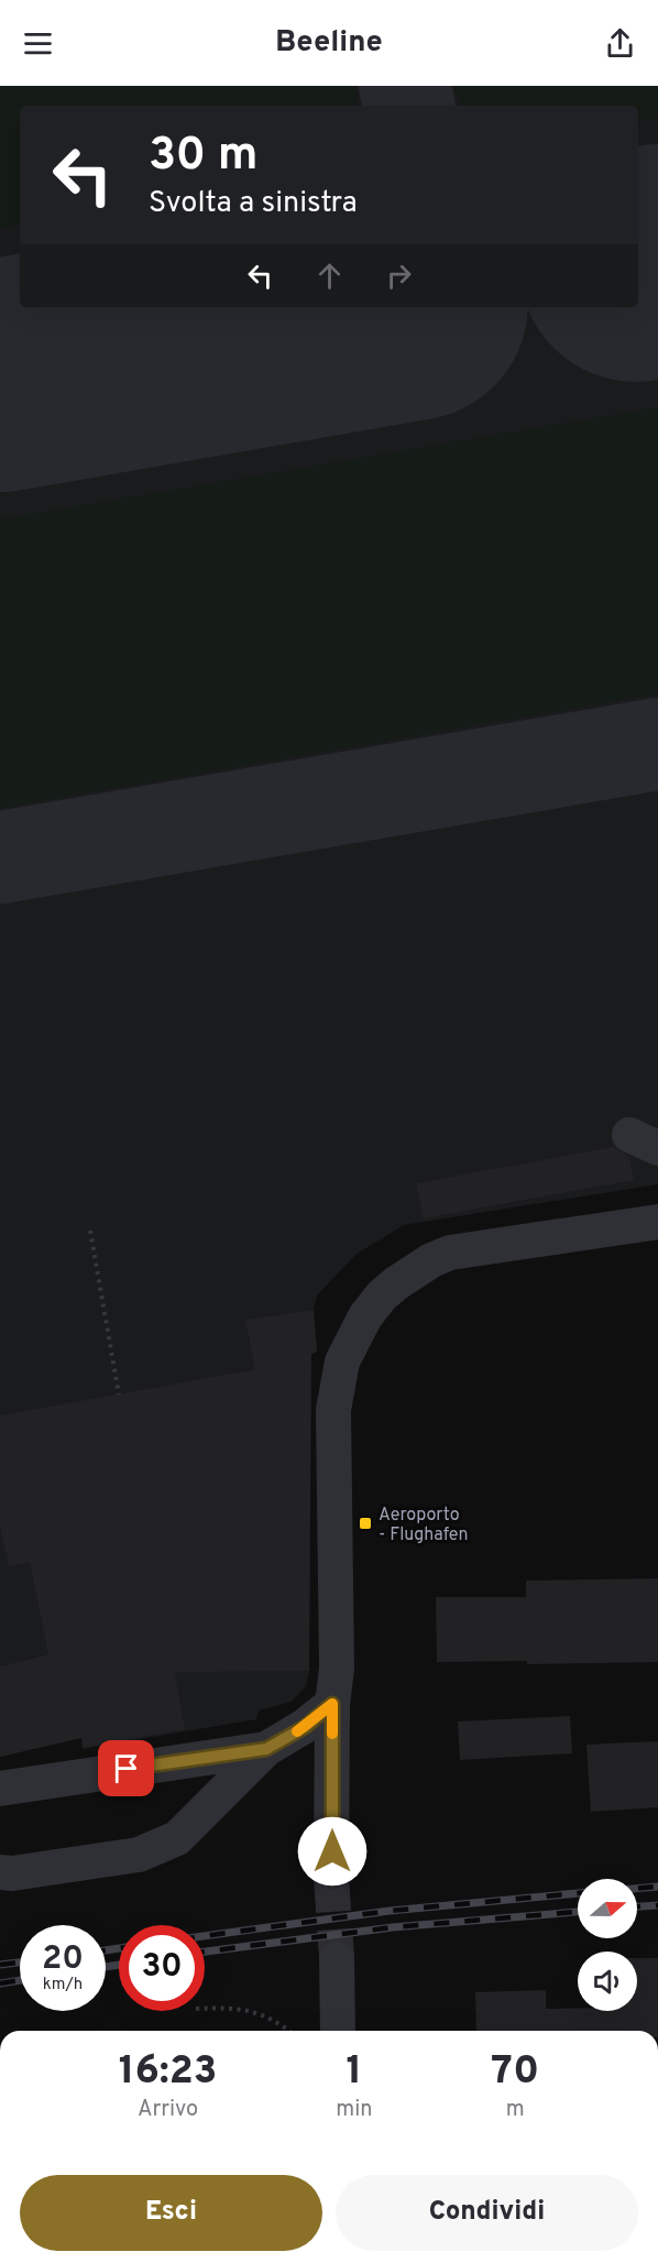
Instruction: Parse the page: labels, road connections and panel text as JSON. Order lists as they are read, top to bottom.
{
  "places": {
    "transit": ["Aeroporto - Flughafen"]
  },
  "north": "right",
  "page": {
    "header": "Beeline",
    "turn": ["30 m", "Svolta a sinistra"],
    "speed": "20 km/h",
    "limit": "30",
    "eta": [
      "16:23",
      "Arrivo",
      "1",
      "min",
      "70",
      "m"
    ],
    "buttons": ["Esci", "Condividi"]
  }
}
